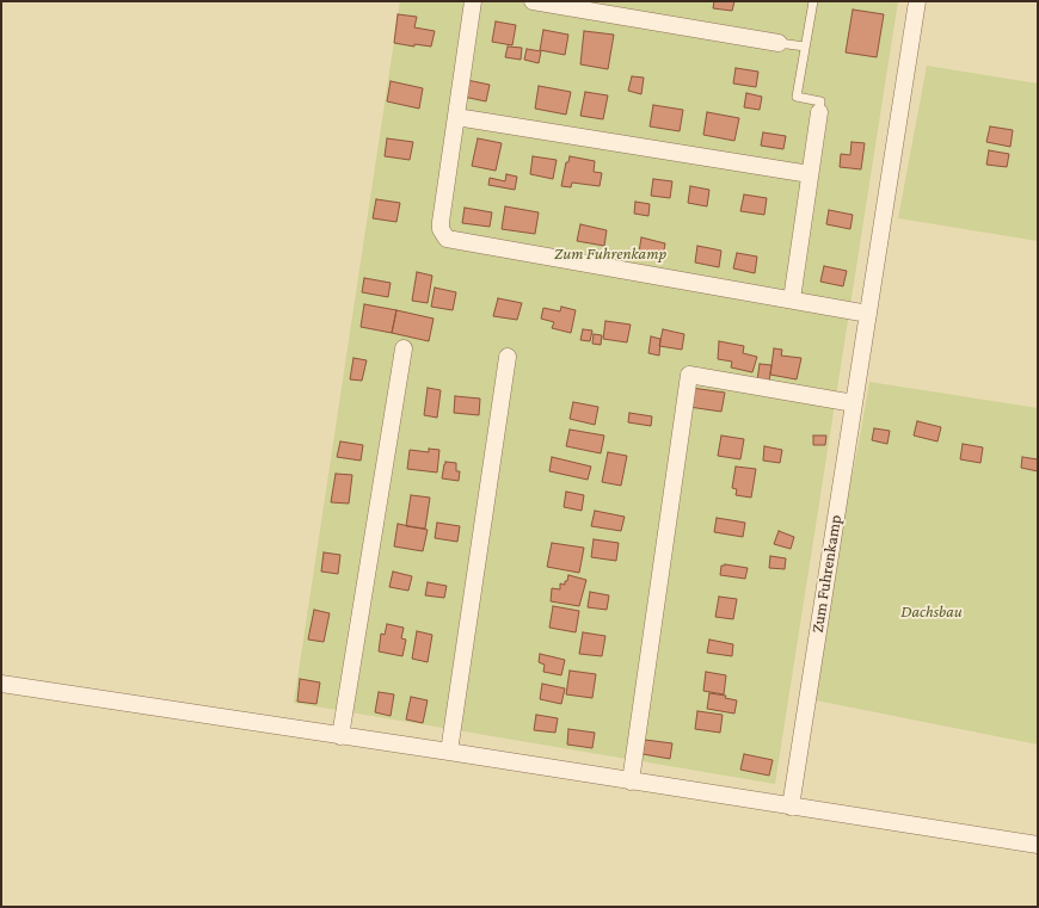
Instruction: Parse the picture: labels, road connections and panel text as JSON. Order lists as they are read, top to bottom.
{
  "streets": {
    "street": ["Zum Fuhrenkamp"]
  },
  "parks": ["Zum Fuhrenkamp", "Dachsbau"]
}
